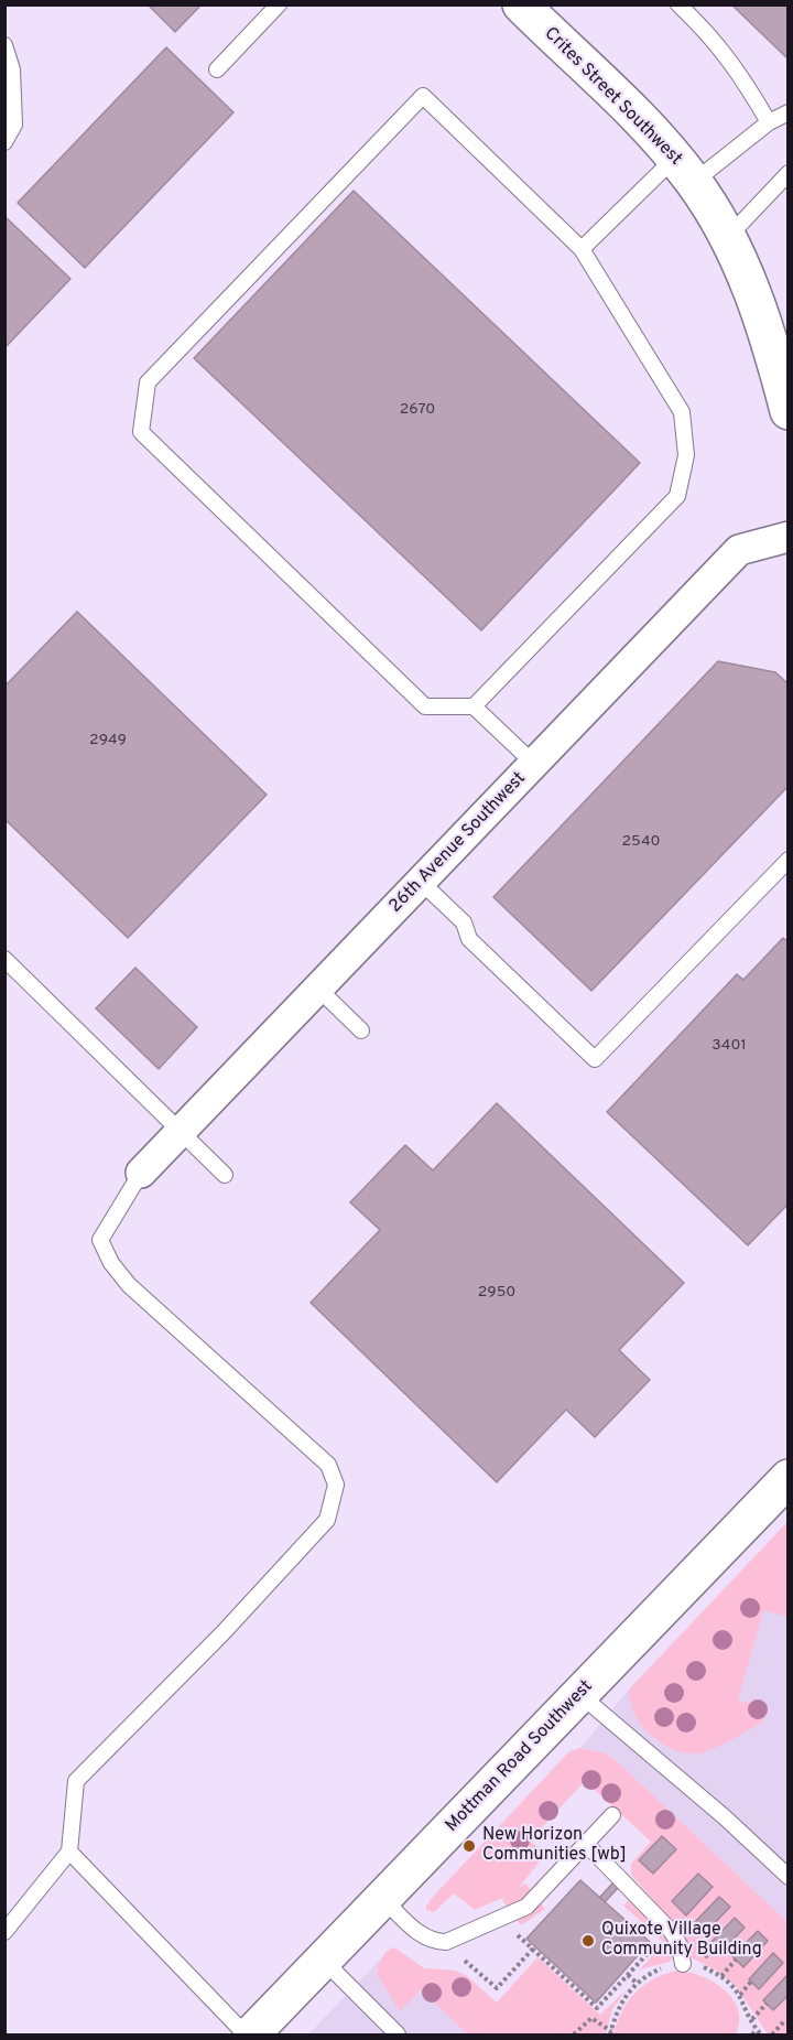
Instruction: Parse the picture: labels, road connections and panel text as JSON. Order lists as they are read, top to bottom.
{
  "streets": {
    "street": ["Crites Street Southwest", "26th Avenue Southwest", "Mottman Road Southwest"]
  },
  "places": ["New Horizon Communities [wb]", "Quixote Village Community Building"],
  "house_numbers": [
    "2670",
    "2949",
    "2540",
    "3401",
    "2950"
  ]
}
